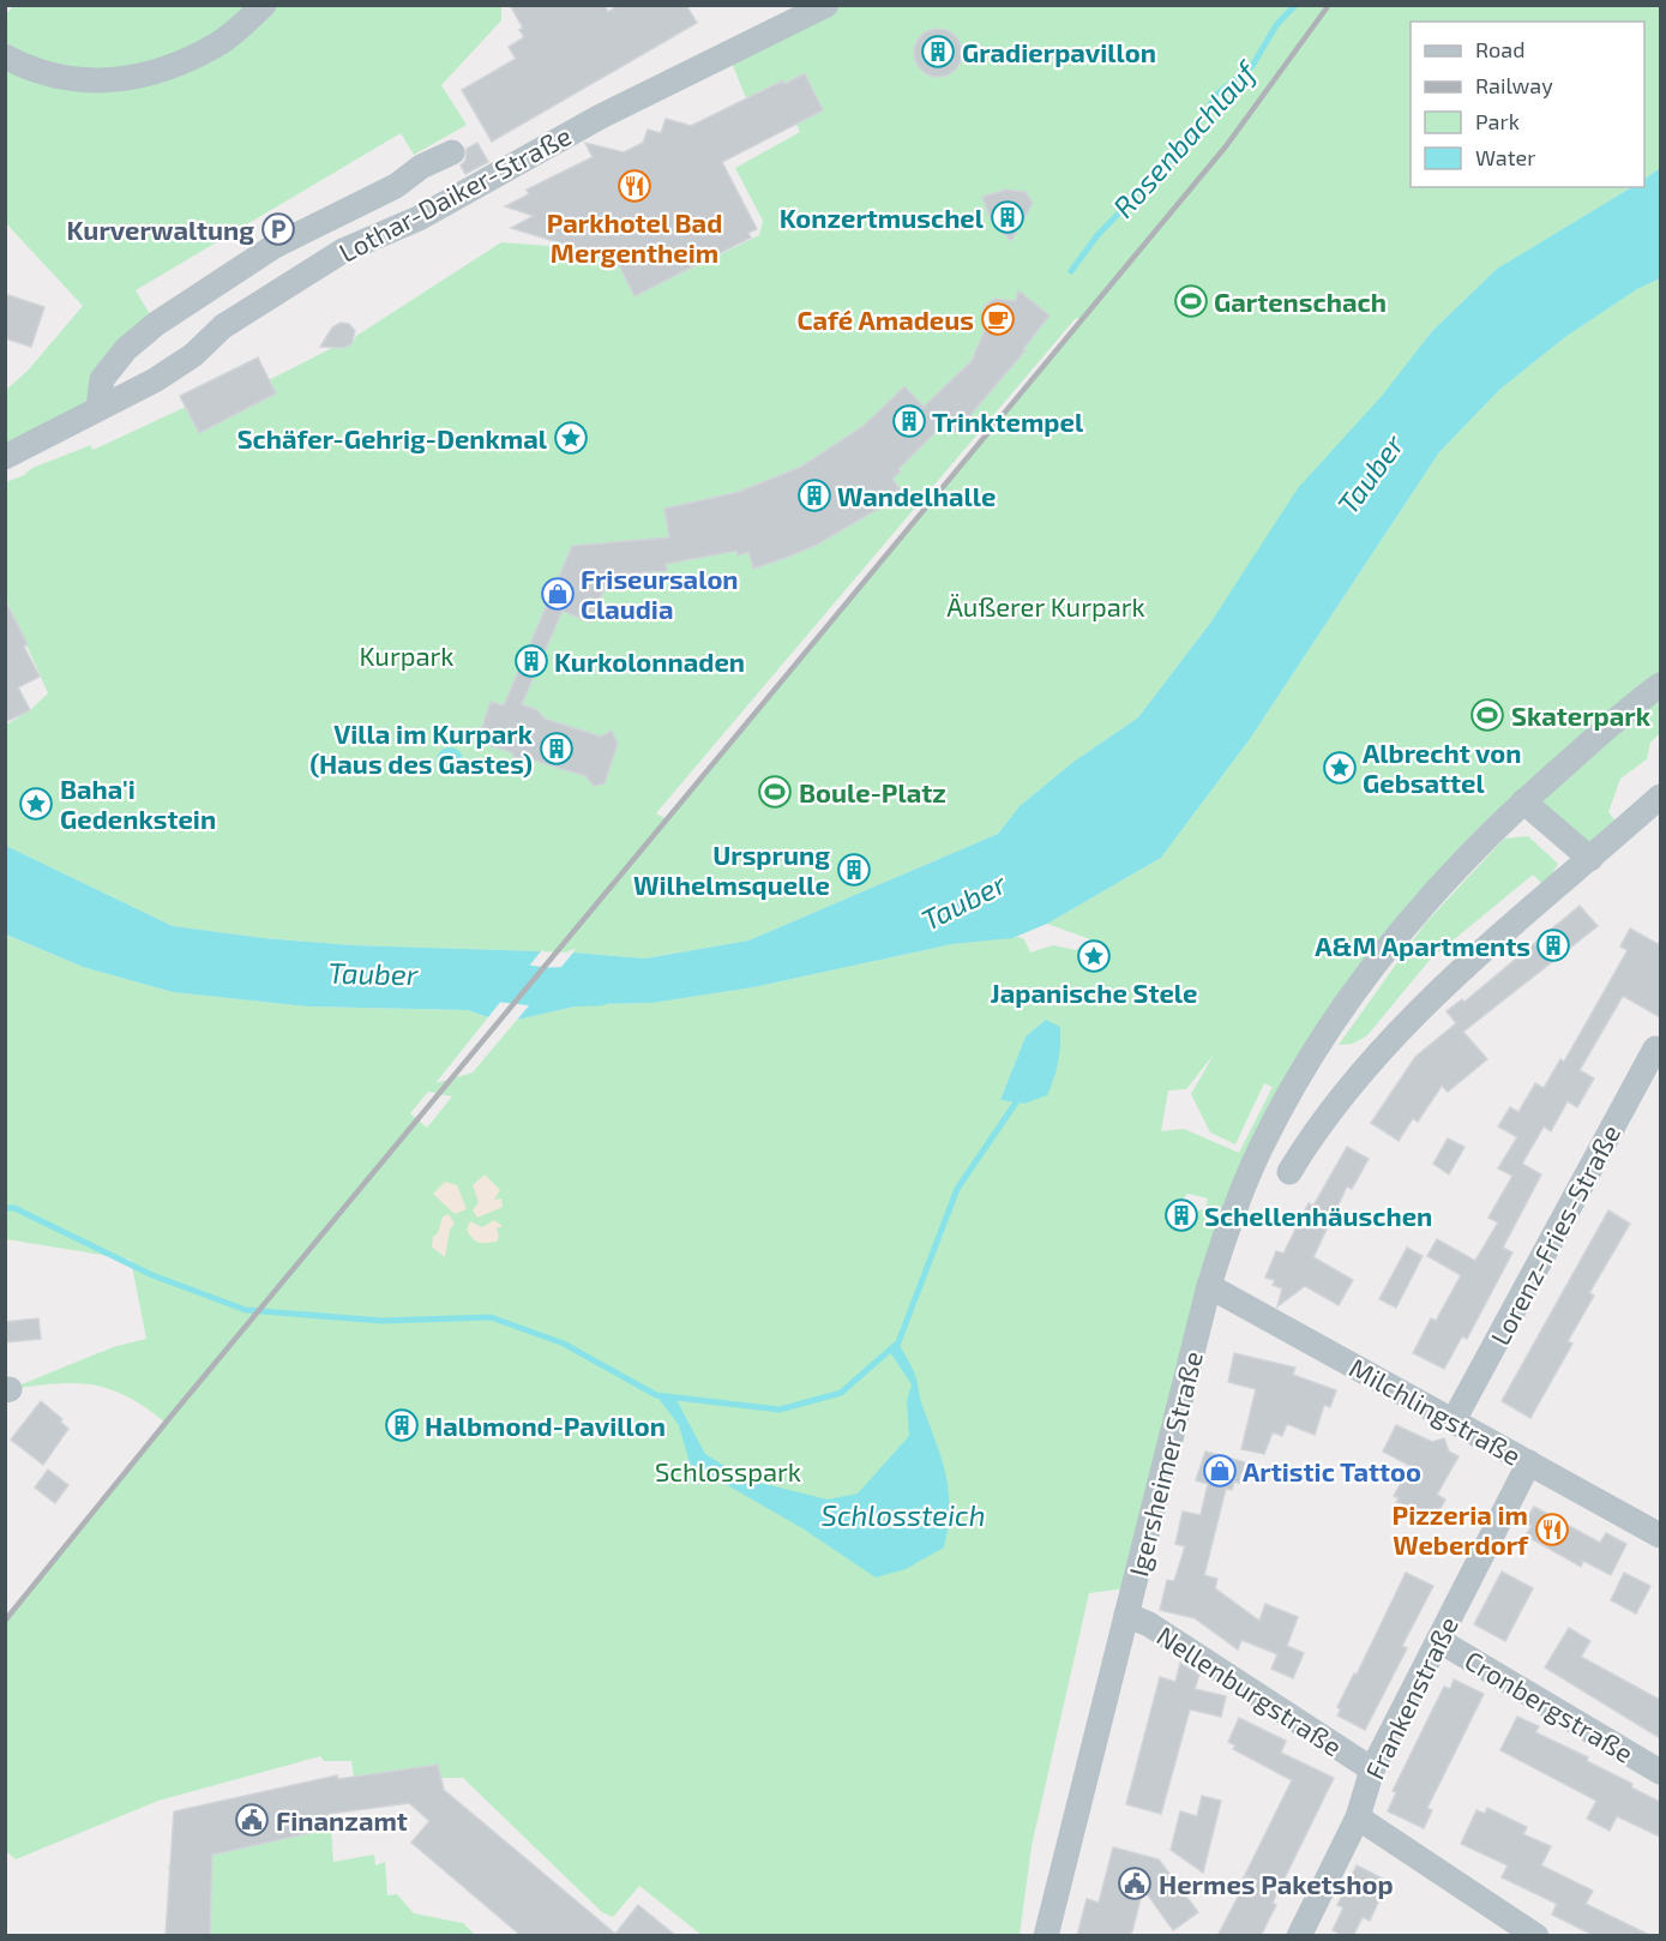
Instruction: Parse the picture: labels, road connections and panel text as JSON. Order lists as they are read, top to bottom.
{
  "streets": {
    "street": [
      "Lothar-Daiker-Straße",
      "Lorenz-Fries-Straße",
      "Milchlingstraße",
      "Igersheimer Straße",
      "Nellenburgstraße",
      "Frankenstraße",
      "Cronbergstraße"
    ]
  },
  "crossings": [
    ["Lorenz-Fries-Straße", "Milchlingstraße"],
    ["Milchlingstraße", "Igersheimer Straße"],
    ["Milchlingstraße", "Frankenstraße"],
    ["Igersheimer Straße", "Nellenburgstraße"],
    ["Nellenburgstraße", "Frankenstraße"],
    ["Frankenstraße", "Cronbergstraße"]
  ],
  "water": ["Rosenbachlauf", "Tauber", "Schlossteich"],
  "parks": ["Äußerer Kurpark", "Kurpark", "Schlosspark"],
  "places": {
    "building": [
      "Gradierpavillon",
      "Konzertmuschel",
      "Trinktempel",
      "Wandelhalle",
      "Kurkolonnaden",
      "Villa im Kurpark (Haus des Gastes)",
      "Ursprung Wilhelmsquelle",
      "A&M Apartments",
      "Schellenhäuschen",
      "Halbmond-Pavillon"
    ],
    "restaurant": ["Parkhotel Bad Mergentheim", "Pizzeria im Weberdorf"],
    "parking": ["Kurverwaltung"],
    "sports": ["Gartenschach", "Skaterpark", "Boule-Platz"],
    "cafe": ["Café Amadeus"],
    "place": [
      "Schäfer-Gehrig-Denkmal",
      "Albrecht von Gebsattel",
      "Baha'i Gedenkstein",
      "Japanische Stele"
    ],
    "shop": ["Friseursalon Claudia", "Artistic Tattoo"],
    "public building": ["Finanzamt", "Hermes Paketshop"]
  },
  "legend": [
    "Road",
    "Railway",
    "Park",
    "Water"
  ]
}
